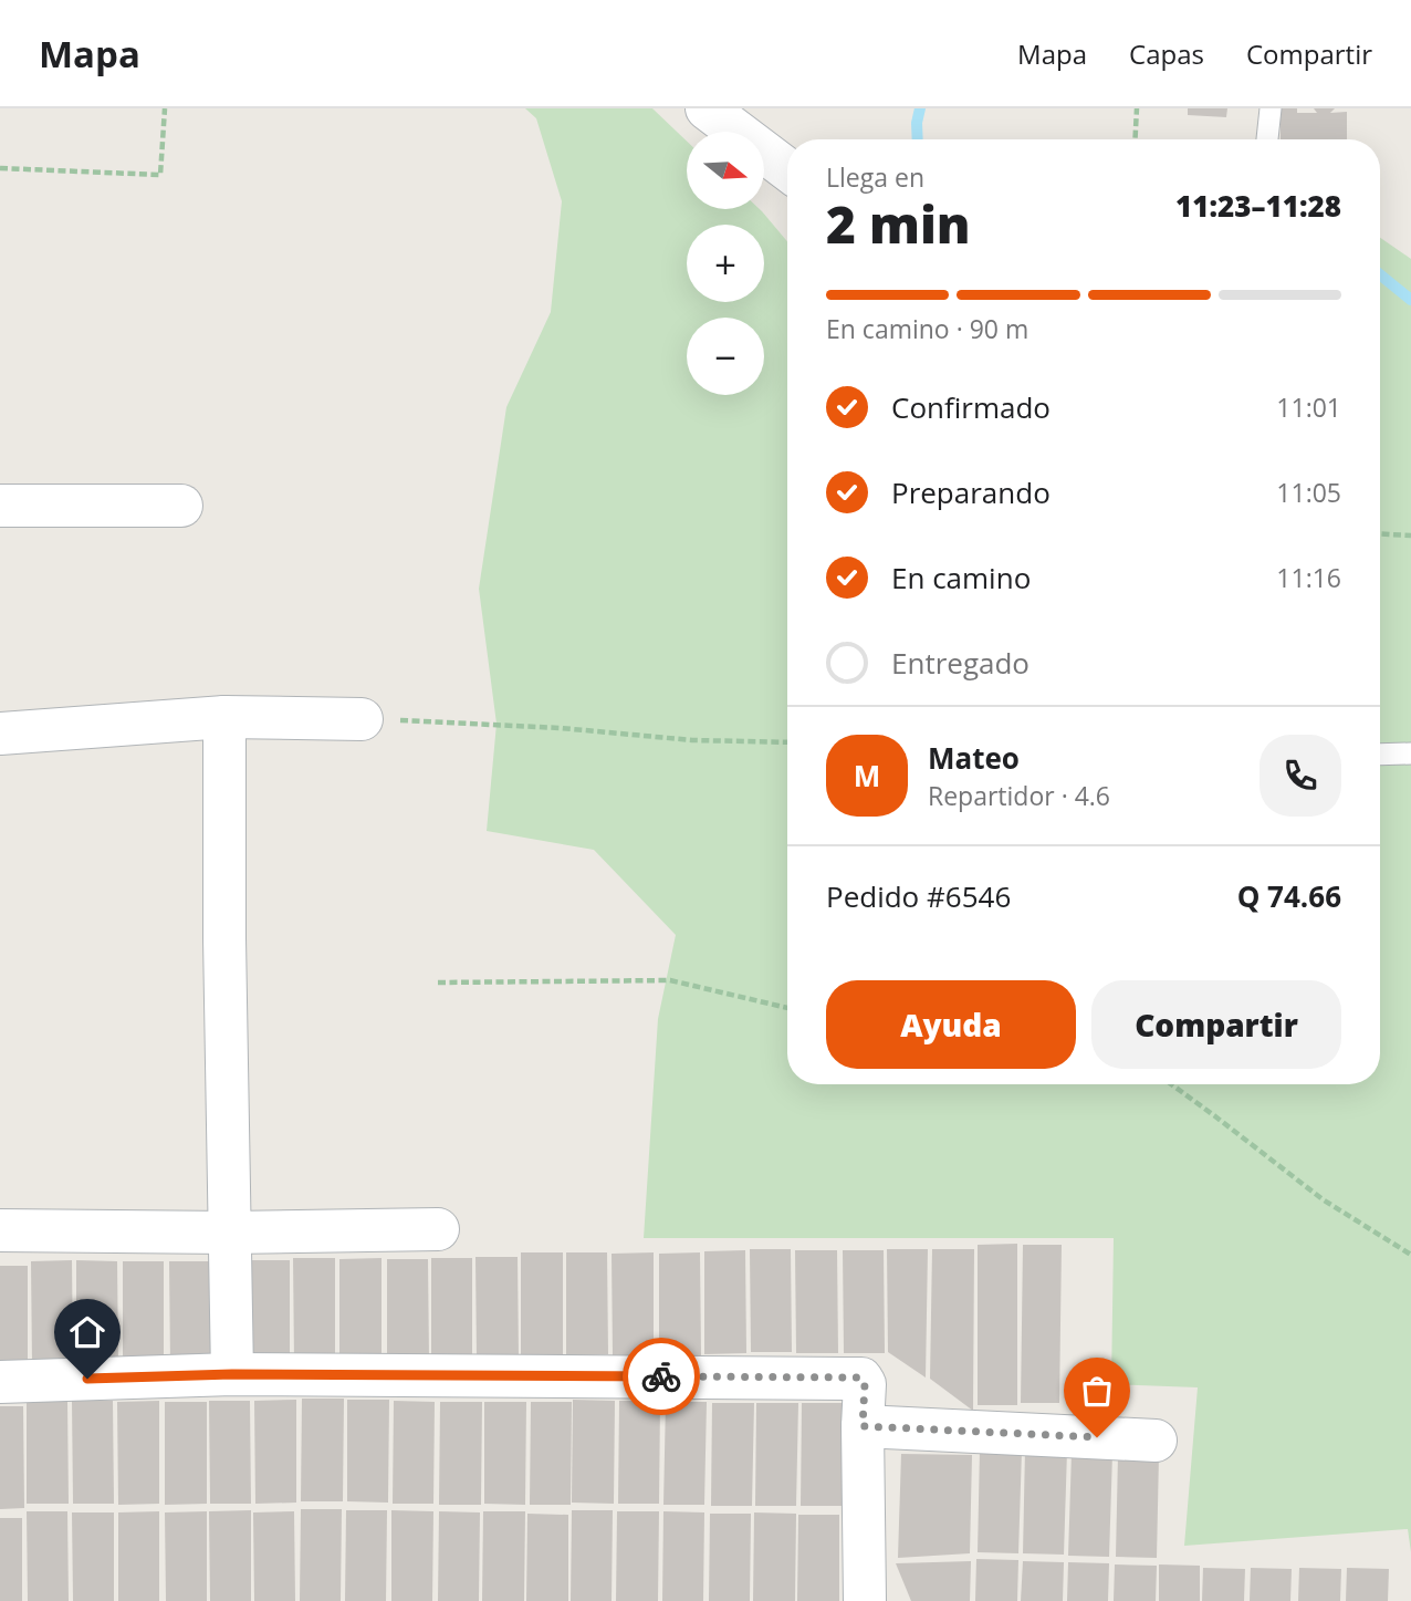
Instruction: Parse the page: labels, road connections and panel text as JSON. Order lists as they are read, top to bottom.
{
  "north": "right",
  "page": {
    "header": "Mapa",
    "nav": ["Mapa", "Capas", "Compartir"],
    "map_buttons": ["+", "−"],
    "heading": ["2 min", "Llega en", "11:23–11:28"],
    "panel": [
      "Mateo",
      "Repartidor · 4.6",
      "Pedido #6546",
      "Q 74.66"
    ],
    "bar": "En camino · 90 m",
    "list": [
      ["Confirmado", "11:01"],
      ["Preparando", "11:05"],
      ["En camino", "11:16"],
      "Entregado"
    ],
    "round": "M",
    "buttons": ["Ayuda", "Compartir"]
  }
}
